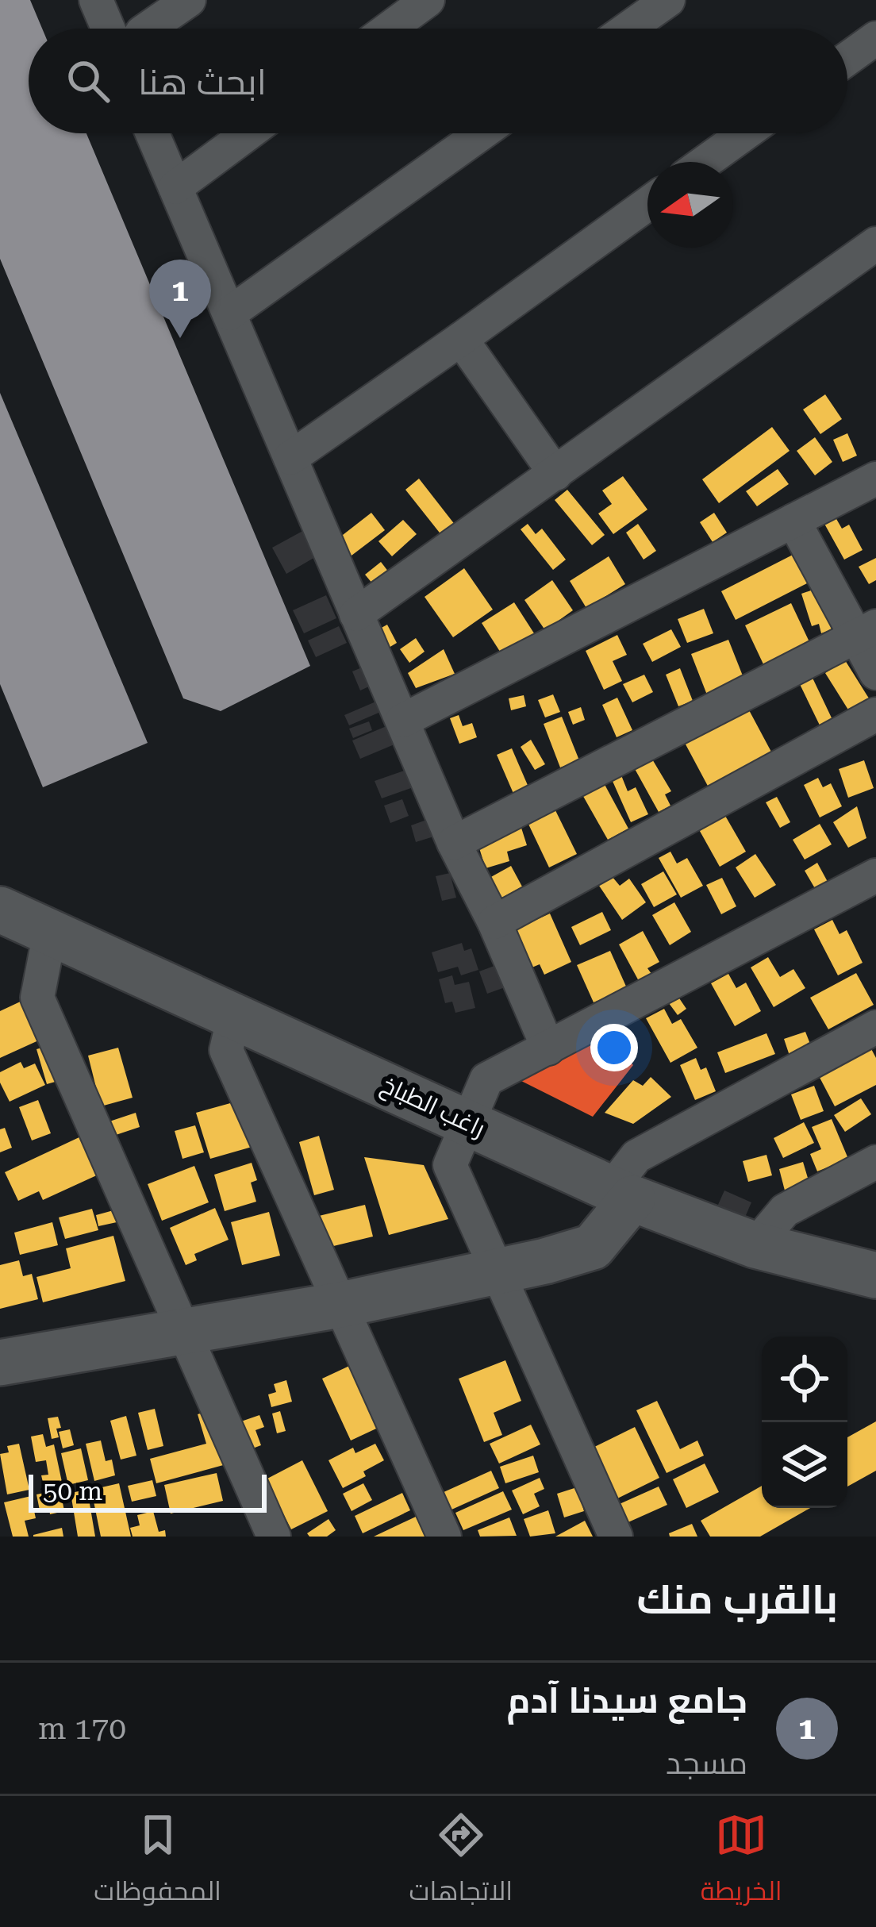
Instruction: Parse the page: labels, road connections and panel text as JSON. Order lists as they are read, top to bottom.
{
  "streets": {
    "main road": ["راغب الطباخ"]
  },
  "scale_bar": "50 m",
  "north": "left",
  "page": {
    "search": "ابحث هنا",
    "pins": "1",
    "scale": "50 m",
    "heading": "بالقرب منك",
    "list": [
      {
        "mark": "1",
        "name": "جامع سيدنا آدم",
        "note": "مسجد",
        "value": "170 m"
      }
    ],
    "nav": ["الخريطة", "الاتجاهات", "المحفوظات"]
  }
}
